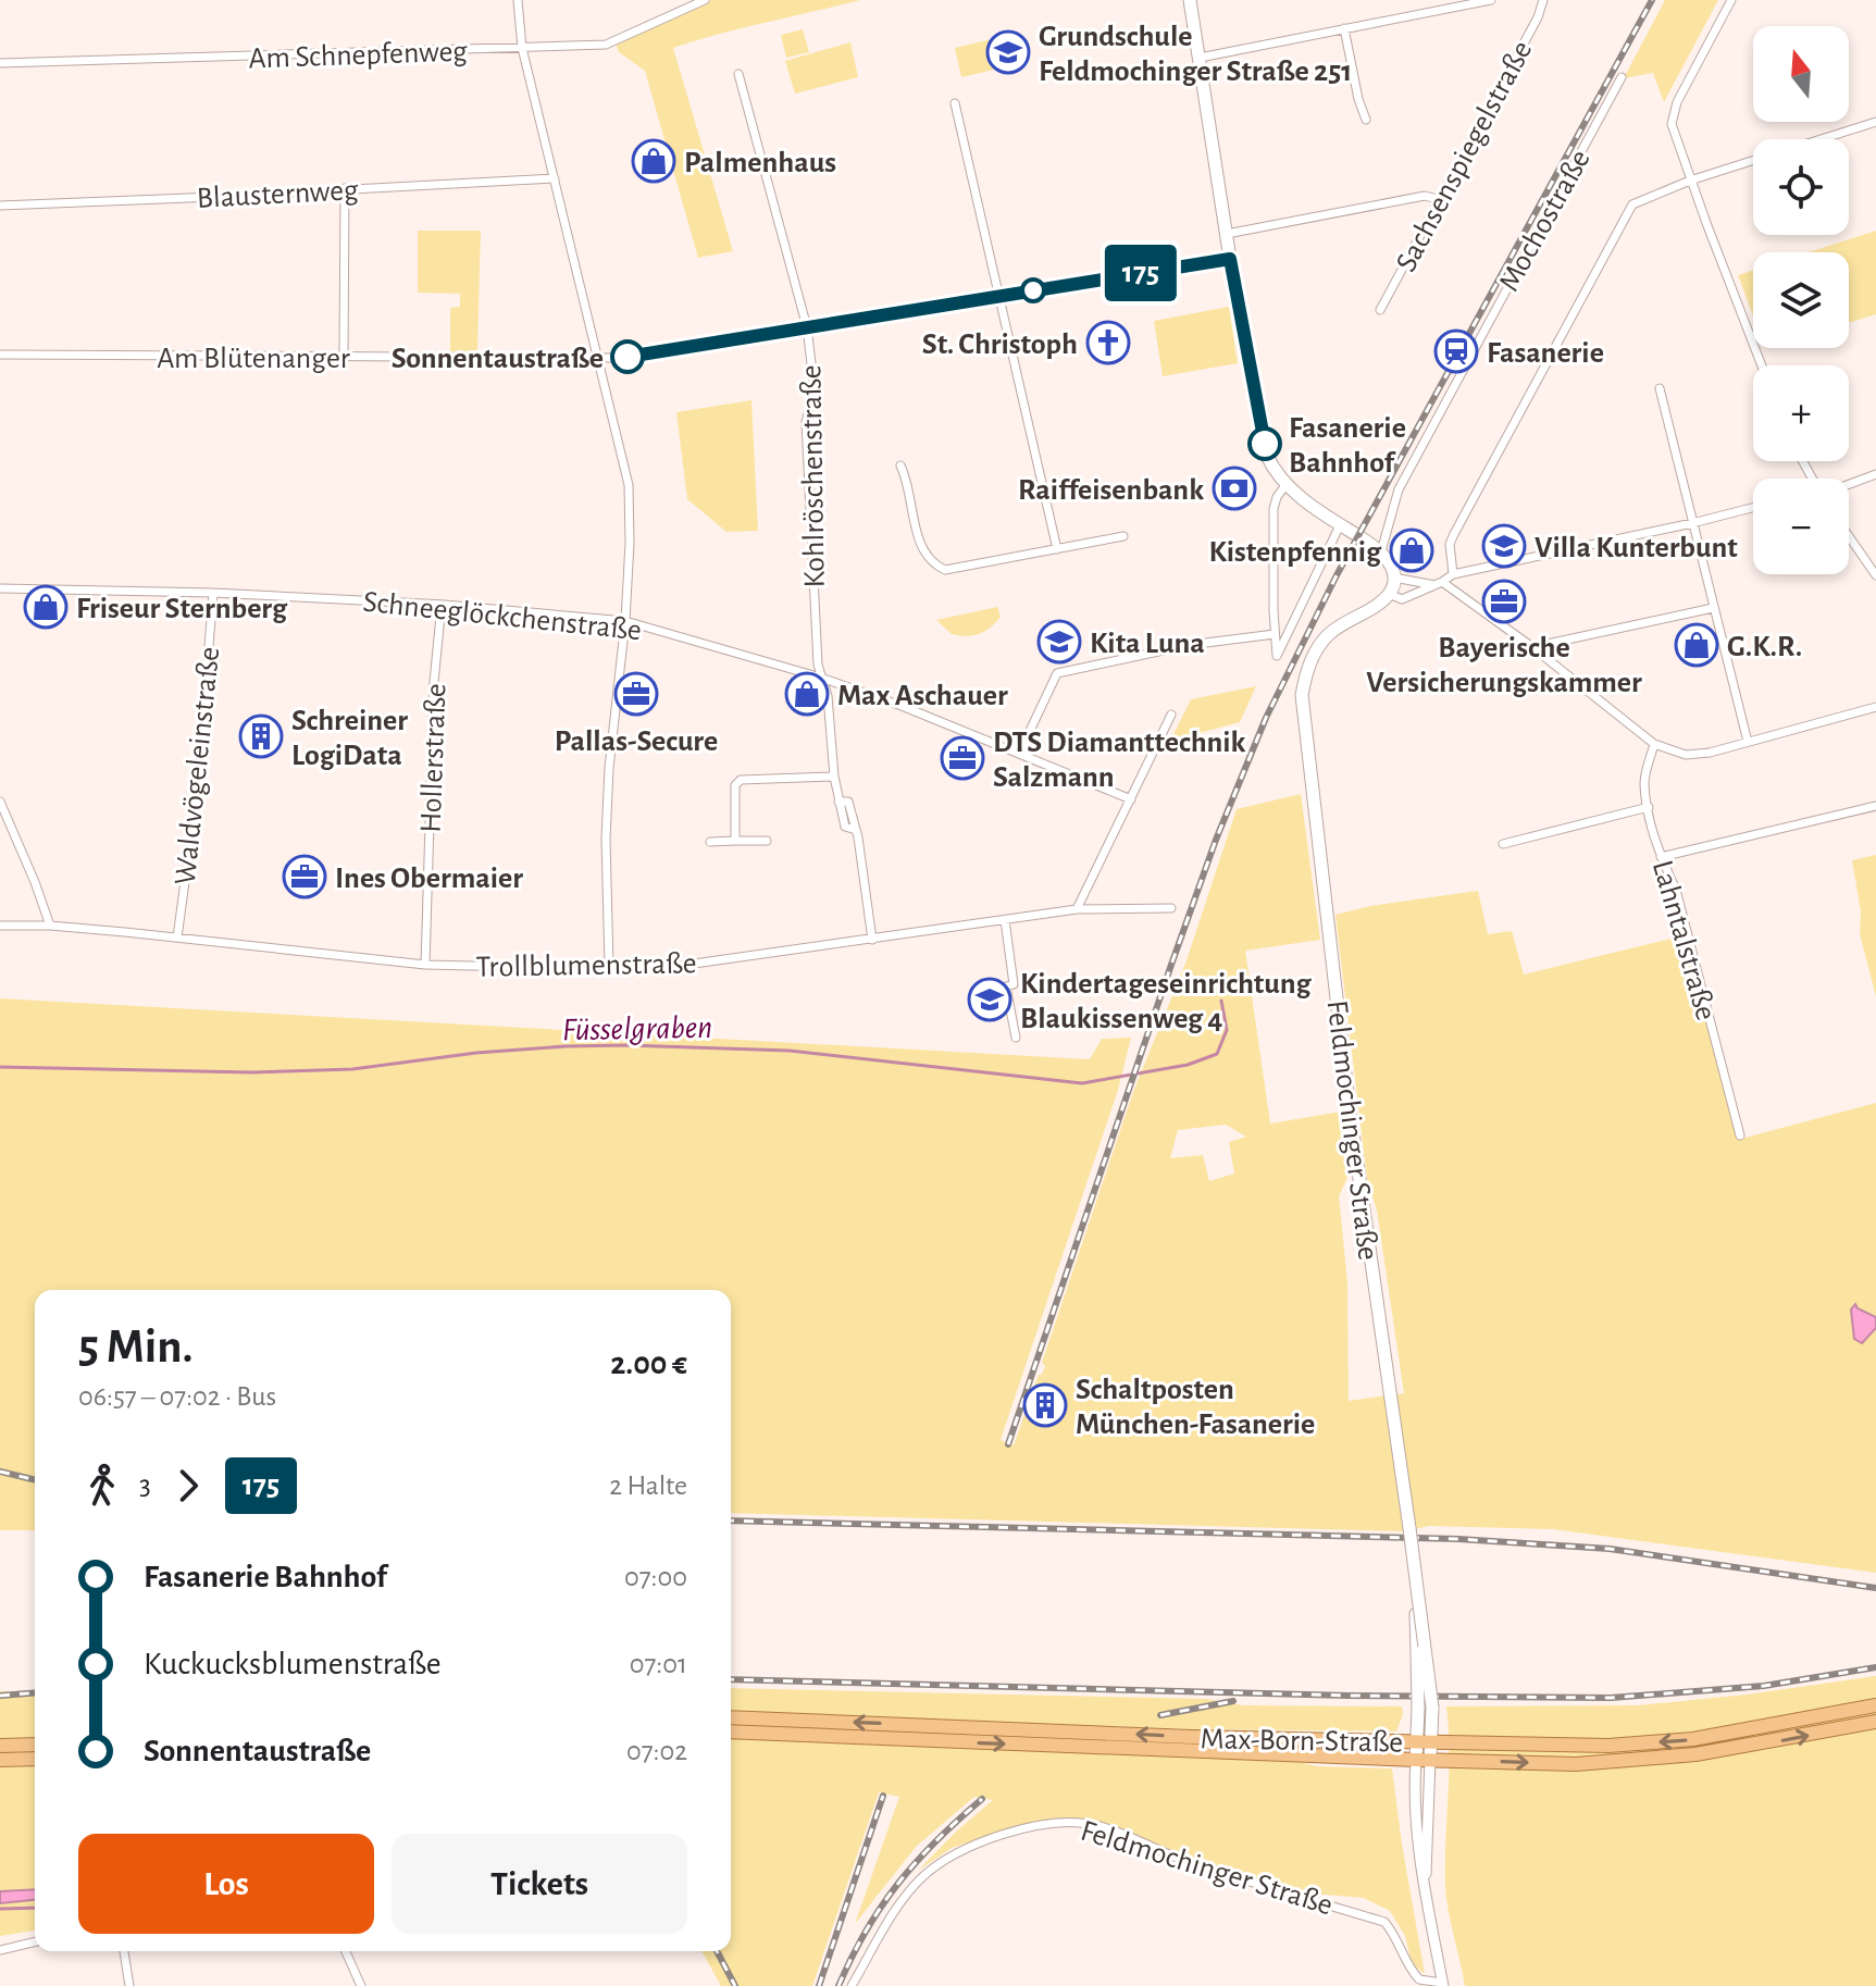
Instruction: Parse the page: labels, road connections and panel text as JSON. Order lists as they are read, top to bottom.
{
  "streets": {
    "main road": ["Feldmochinger Straße", "Max-Born-Straße"],
    "street": [
      "Am Schnepfenweg",
      "Sachsenspiegelstraße",
      "Blausternweg",
      "Mochostraße",
      "Am Blütenanger",
      "Kohlröschenstraße",
      "Schneeglöckchenstraße",
      "Hollerstraße",
      "Waldvögeleinstraße",
      "Lahntalstraße",
      "Trollblumenstraße"
    ]
  },
  "crossings": [
    ["Am Blütenanger", "Kohlröschenstraße"],
    ["Kohlröschenstraße", "Schneeglöckchenstraße"],
    ["Kohlröschenstraße", "Trollblumenstraße"],
    ["Schneeglöckchenstraße", "Hollerstraße"],
    ["Schneeglöckchenstraße", "Waldvögeleinstraße"],
    ["Hollerstraße", "Trollblumenstraße"],
    ["Waldvögeleinstraße", "Trollblumenstraße"],
    ["Feldmochinger Straße", "Max-Born-Straße"]
  ],
  "water": ["Füsselgraben"],
  "places": {
    "school or university": [
      "Grundschule Feldmochinger Straße 251",
      "Villa Kunterbunt",
      "Kita Luna",
      "Kindertageseinrichtung Blaukissenweg 4"
    ],
    "shop": [
      "Palmenhaus",
      "Kistenpfennig",
      "Friseur Sternberg",
      "G.K.R.",
      "Max Aschauer"
    ],
    "church": ["St. Christoph"],
    "station": ["Fasanerie"],
    "other": ["Sonnentaustraße", "Fasanerie Bahnhof"],
    "bank": ["Raiffeisenbank"],
    "office": [
      "Bayerische Versicherungskammer",
      "Pallas-Secure",
      "DTS Diamanttechnik Salzmann",
      "Ines Obermaier"
    ],
    "building": ["Schreiner LogiData", "Schaltposten München-Fasanerie"]
  },
  "lines": ["bus line 175"],
  "north": "top",
  "page": {
    "on_map": "175",
    "map_buttons": ["+", "−"],
    "heading": ["5 Min.", "06:57 – 07:02 · Bus", "2.00 €"],
    "legs": ["3", "175", "2 Halte"],
    "list": [
      {
        "name": "Fasanerie Bahnhof",
        "value": "07:00"
      },
      {
        "name": "Kuckucksblumenstraße",
        "value": "07:01"
      },
      {
        "name": "Sonnentaustraße",
        "value": "07:02"
      }
    ],
    "buttons": ["Los", "Tickets"]
  }
}
